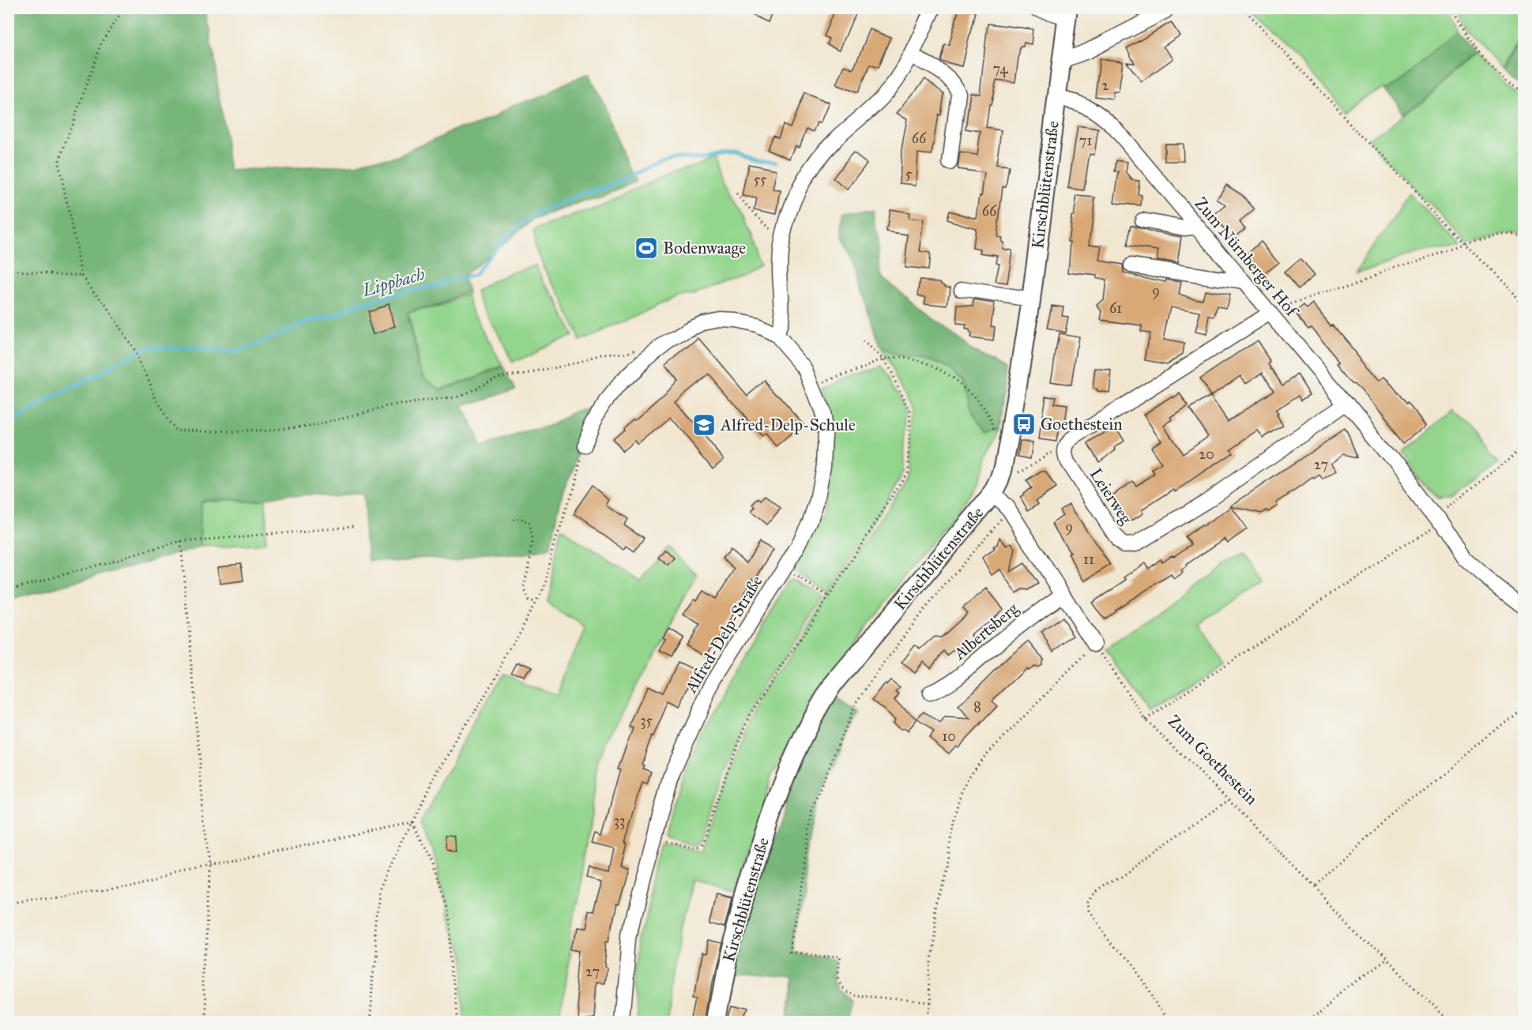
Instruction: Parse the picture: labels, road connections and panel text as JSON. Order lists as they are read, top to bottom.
{
  "streets": {
    "main road": ["Kirschblütenstraße"],
    "street": [
      "Zum Nürnberger Hof",
      "Leierweg",
      "Albertsberg",
      "Alfred-Delp-Straße"
    ],
    "path": ["Zum Goethestein"]
  },
  "crossings": [
    ["Kirschblütenstraße", "Zum Nürnberger Hof"],
    ["Zum Nürnberger Hof", "Leierweg"]
  ],
  "water": ["Lippbach"],
  "places": {
    "sports": ["Bodenwaage"],
    "bus stop": ["Goethestein"],
    "school or university": ["Alfred-Delp-Schule"]
  },
  "house_numbers": [
    "74",
    "2",
    "66",
    "71",
    "5",
    "55",
    "66",
    "9",
    "61",
    "20",
    "27",
    "9",
    "11",
    "8",
    "35",
    "10",
    "33",
    "27"
  ]
}
